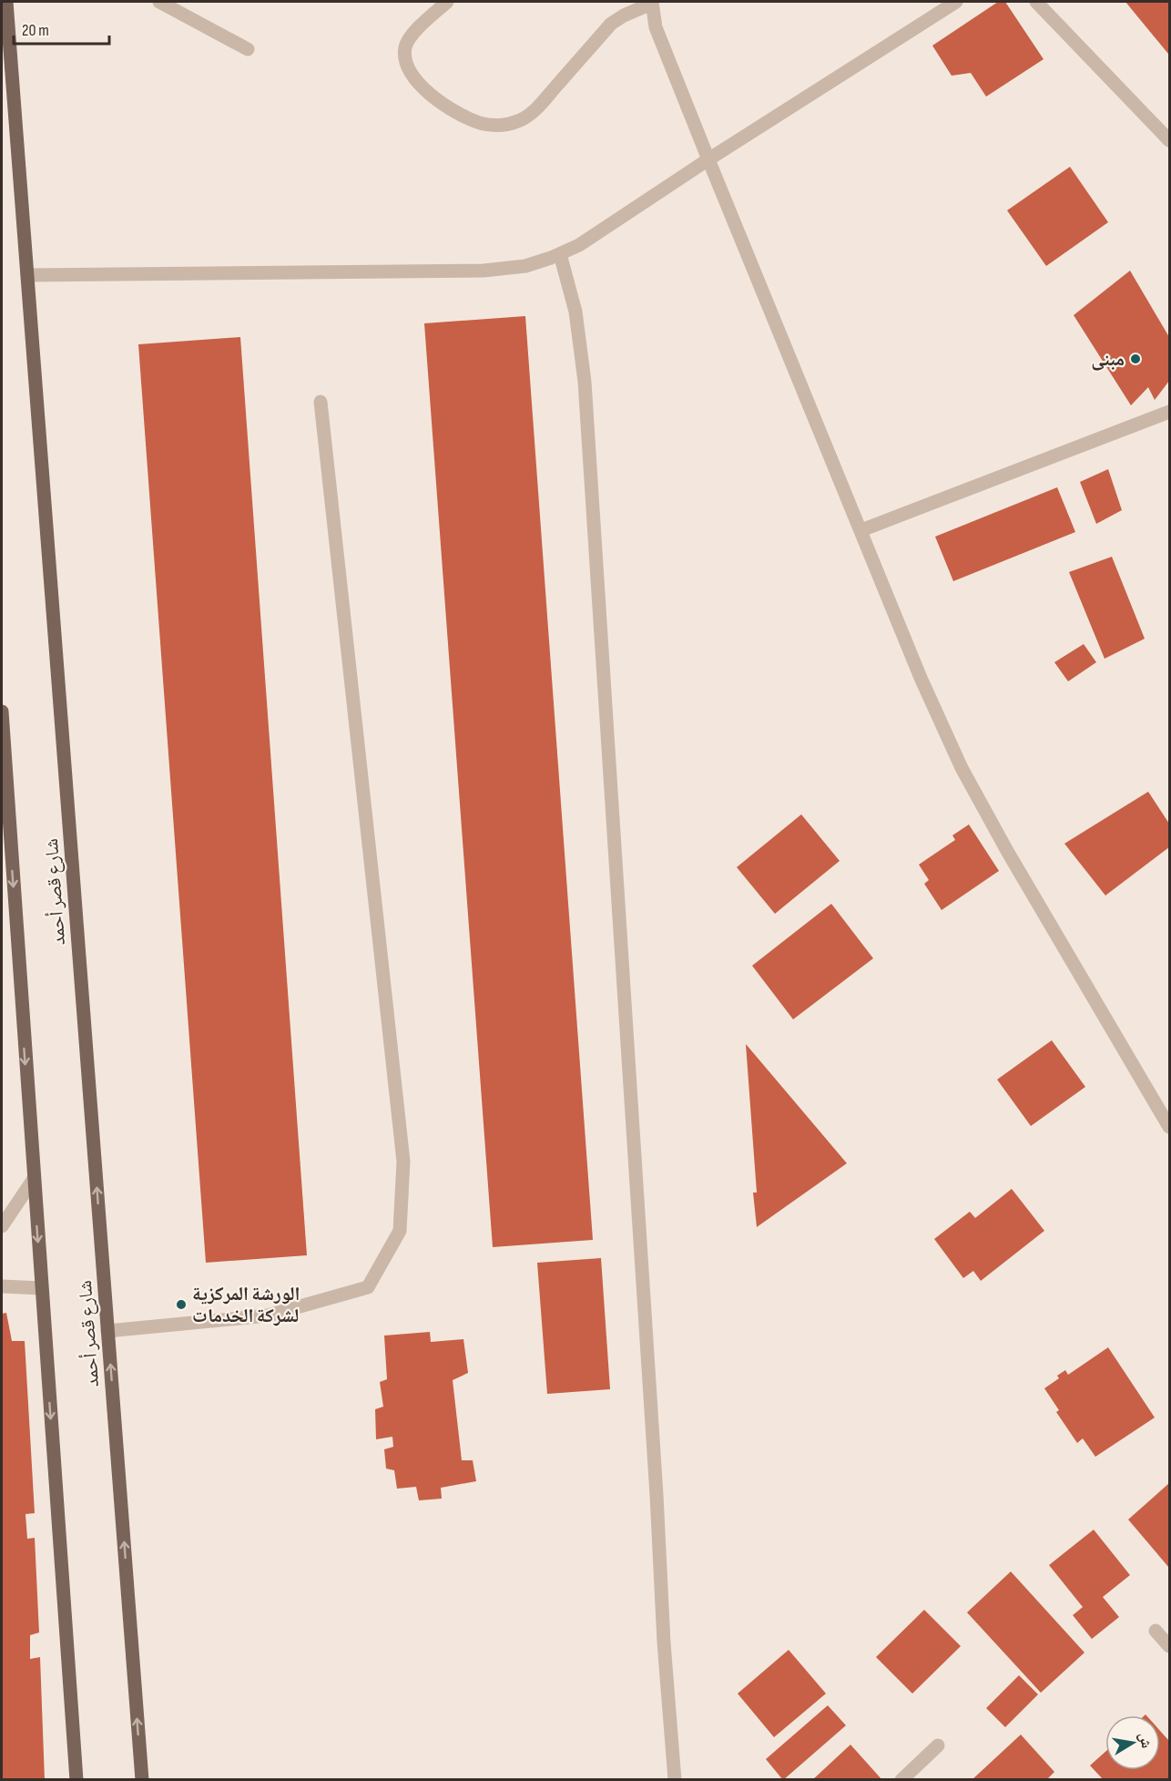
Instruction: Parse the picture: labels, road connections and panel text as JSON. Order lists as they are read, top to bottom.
{
  "streets": {
    "main road": ["شارع قصر أحمد"]
  },
  "places": ["مبنى", "الورشة المركزية لشركة الخدمات"],
  "scale_bar": "20 m",
  "north": "right"
}
